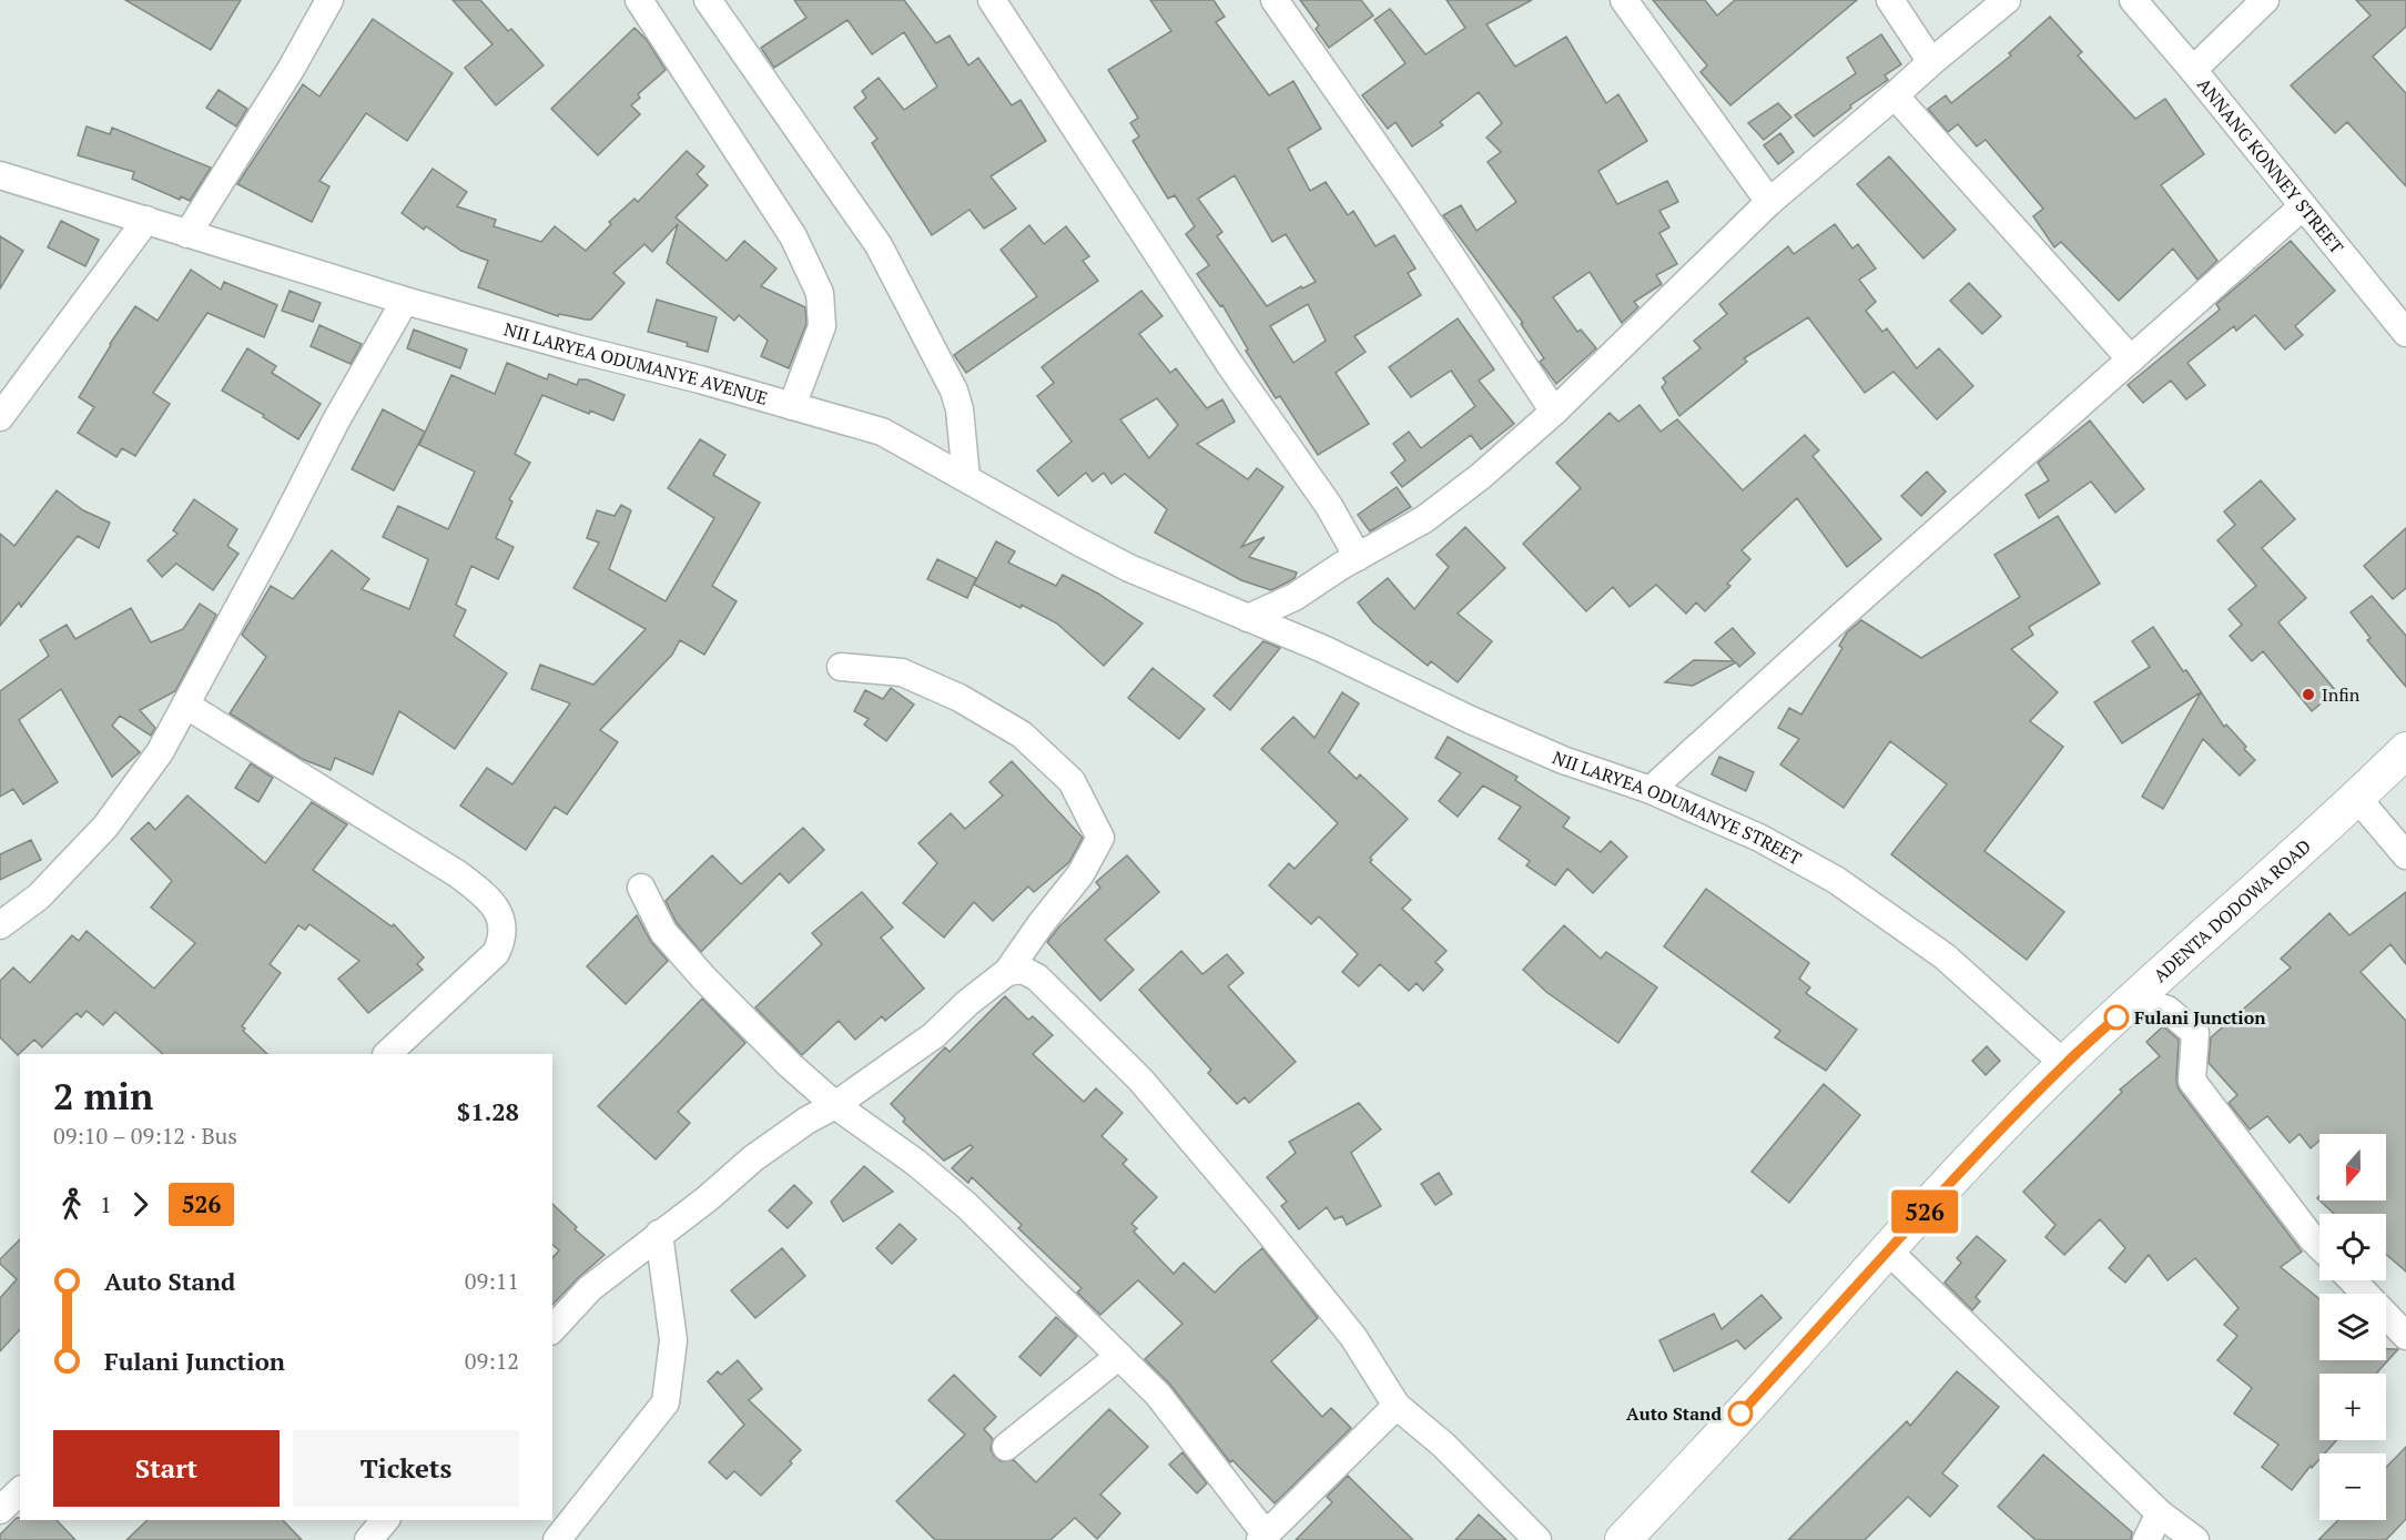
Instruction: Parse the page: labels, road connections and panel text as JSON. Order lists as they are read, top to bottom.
{
  "streets": {
    "main road": ["ADENTA DODOWA ROAD"],
    "street": ["ANNANG KONNEY STREET", "NII LARYEA ODUMANYE AVENUE", "NII LARYEA ODUMANYE STREET"]
  },
  "crossings": [
    ["NII LARYEA ODUMANYE AVENUE", "NII LARYEA ODUMANYE STREET"],
    ["NII LARYEA ODUMANYE STREET", "ADENTA DODOWA ROAD"]
  ],
  "places": ["Infin", "Fulani Junction", "Auto Stand"],
  "lines": ["bus line 526"],
  "north": "bottom",
  "page": {
    "on_map": "526",
    "heading": ["2 min", "09:10 – 09:12 · Bus", "$1.28"],
    "map_buttons": ["+", "−"],
    "legs": ["1", "526"],
    "list": [
      {
        "name": "Auto Stand",
        "value": "09:11"
      },
      {
        "name": "Fulani Junction",
        "value": "09:12"
      }
    ],
    "buttons": ["Start", "Tickets"]
  }
}
